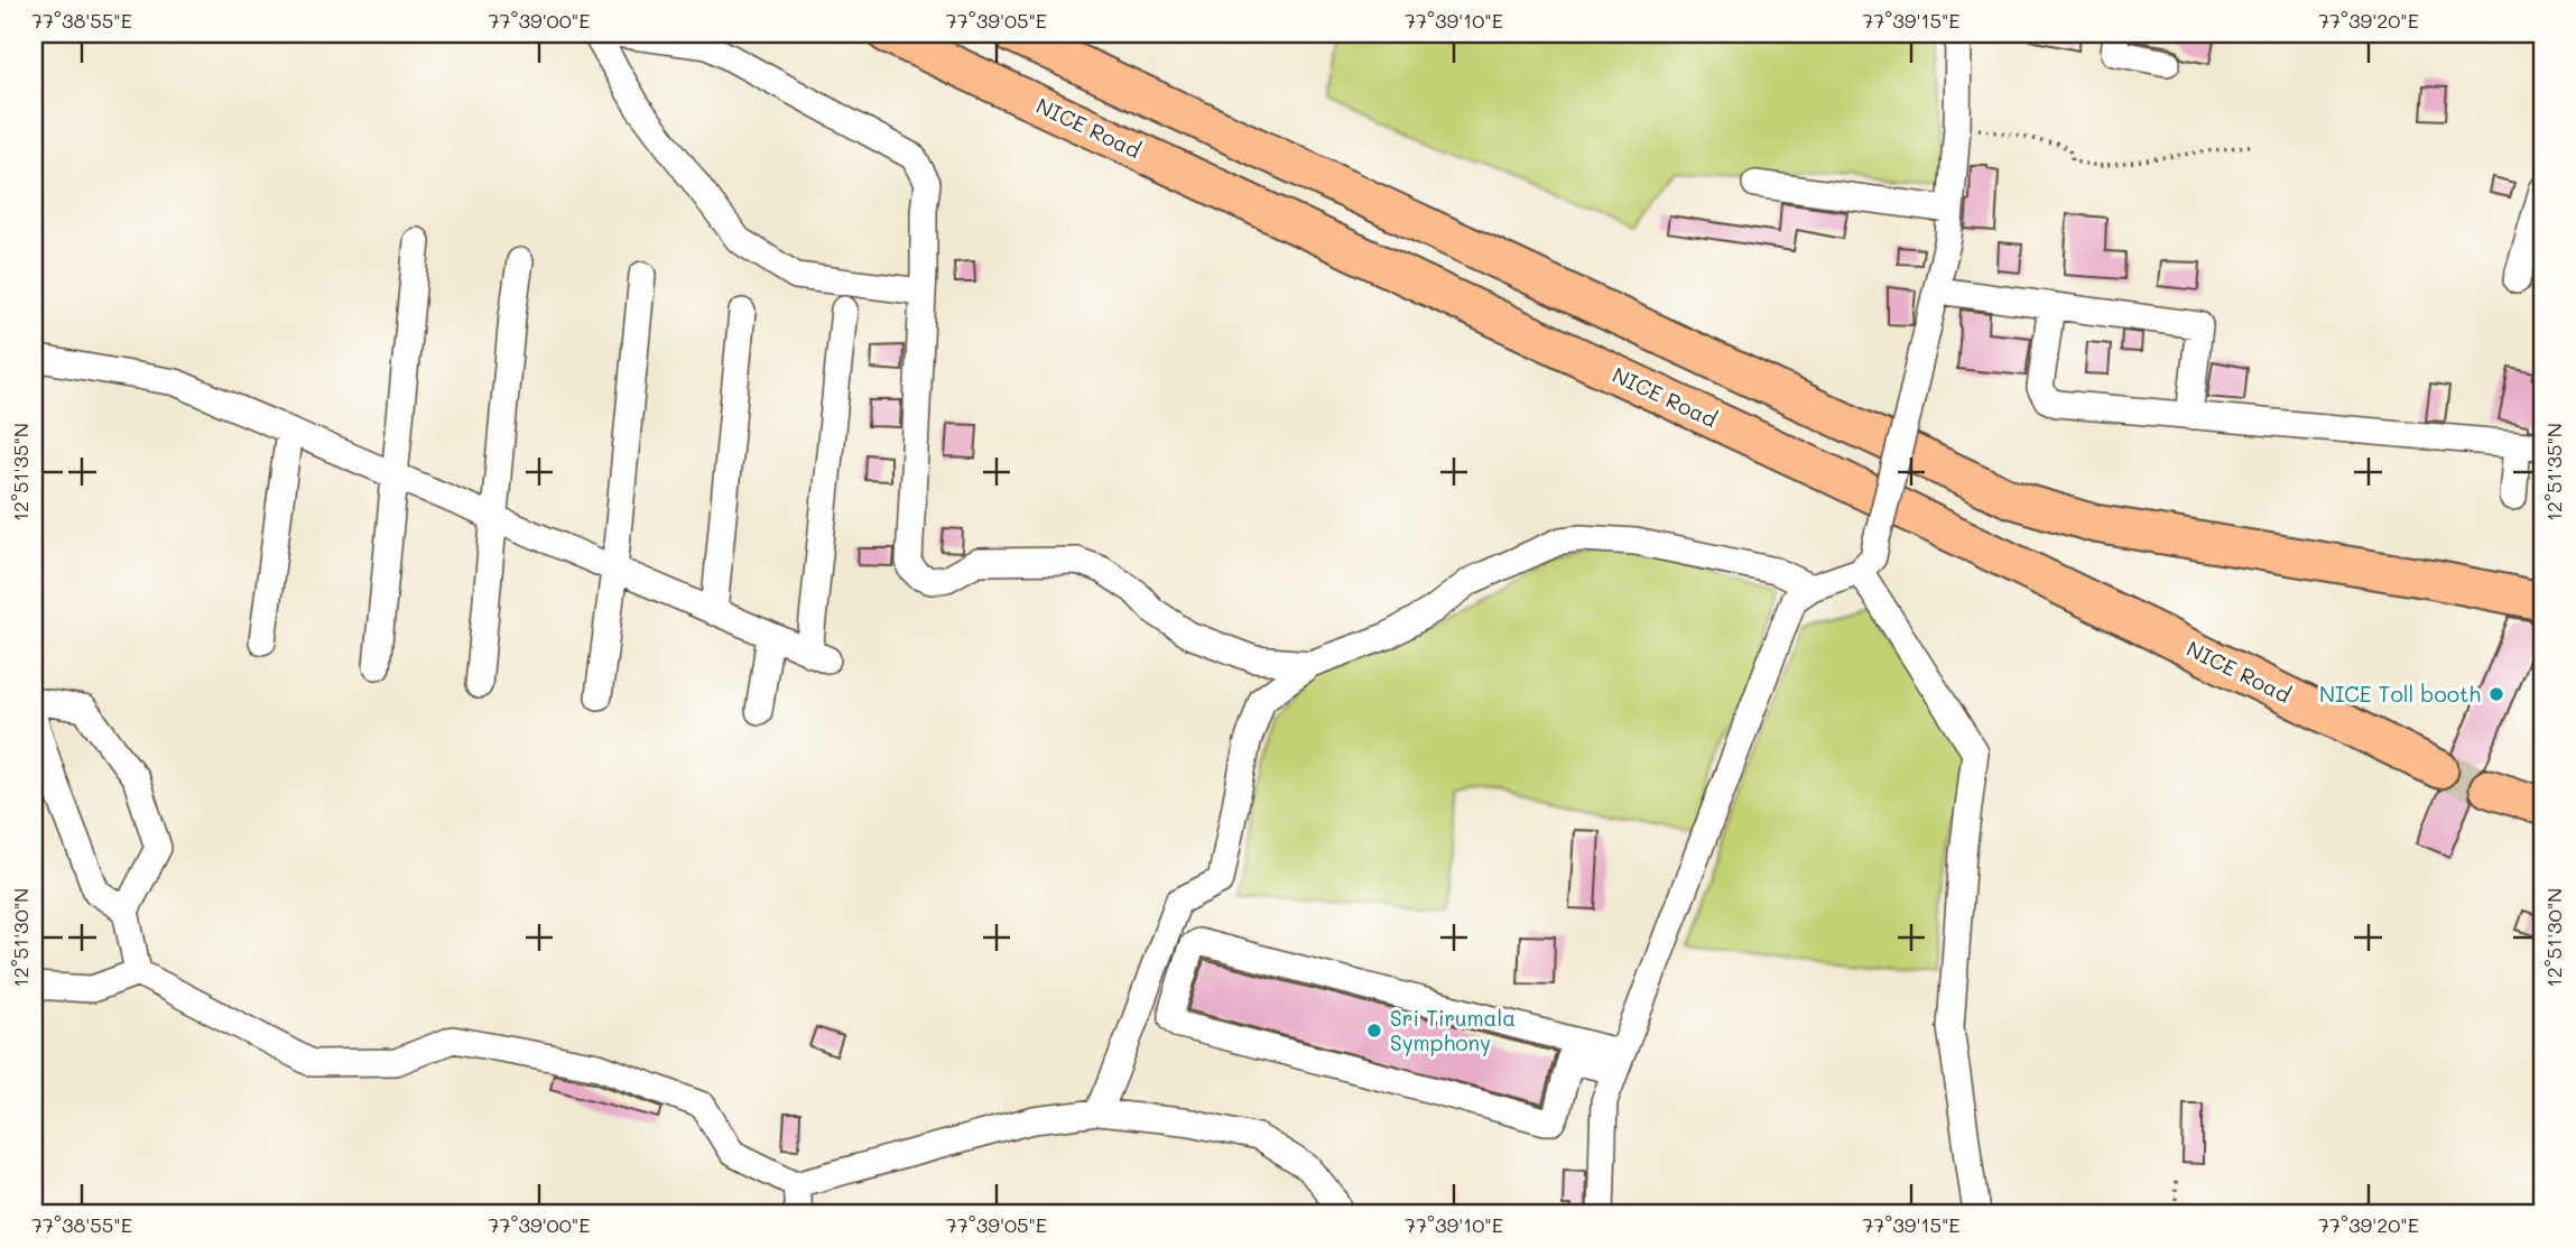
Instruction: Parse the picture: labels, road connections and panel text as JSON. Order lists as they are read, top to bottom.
{
  "streets": {
    "highway": ["NICE Road"]
  },
  "places": ["NICE Toll booth", "Sri Tirumala Symphony"],
  "coordinates": [
    "77°38'55\"E",
    "77°39'00\"E",
    "77°39'05\"E",
    "77°39'10\"E",
    "77°39'15\"E",
    "77°39'20\"E",
    "12°51'35\"N",
    "12°51'30\"N"
  ]
}
